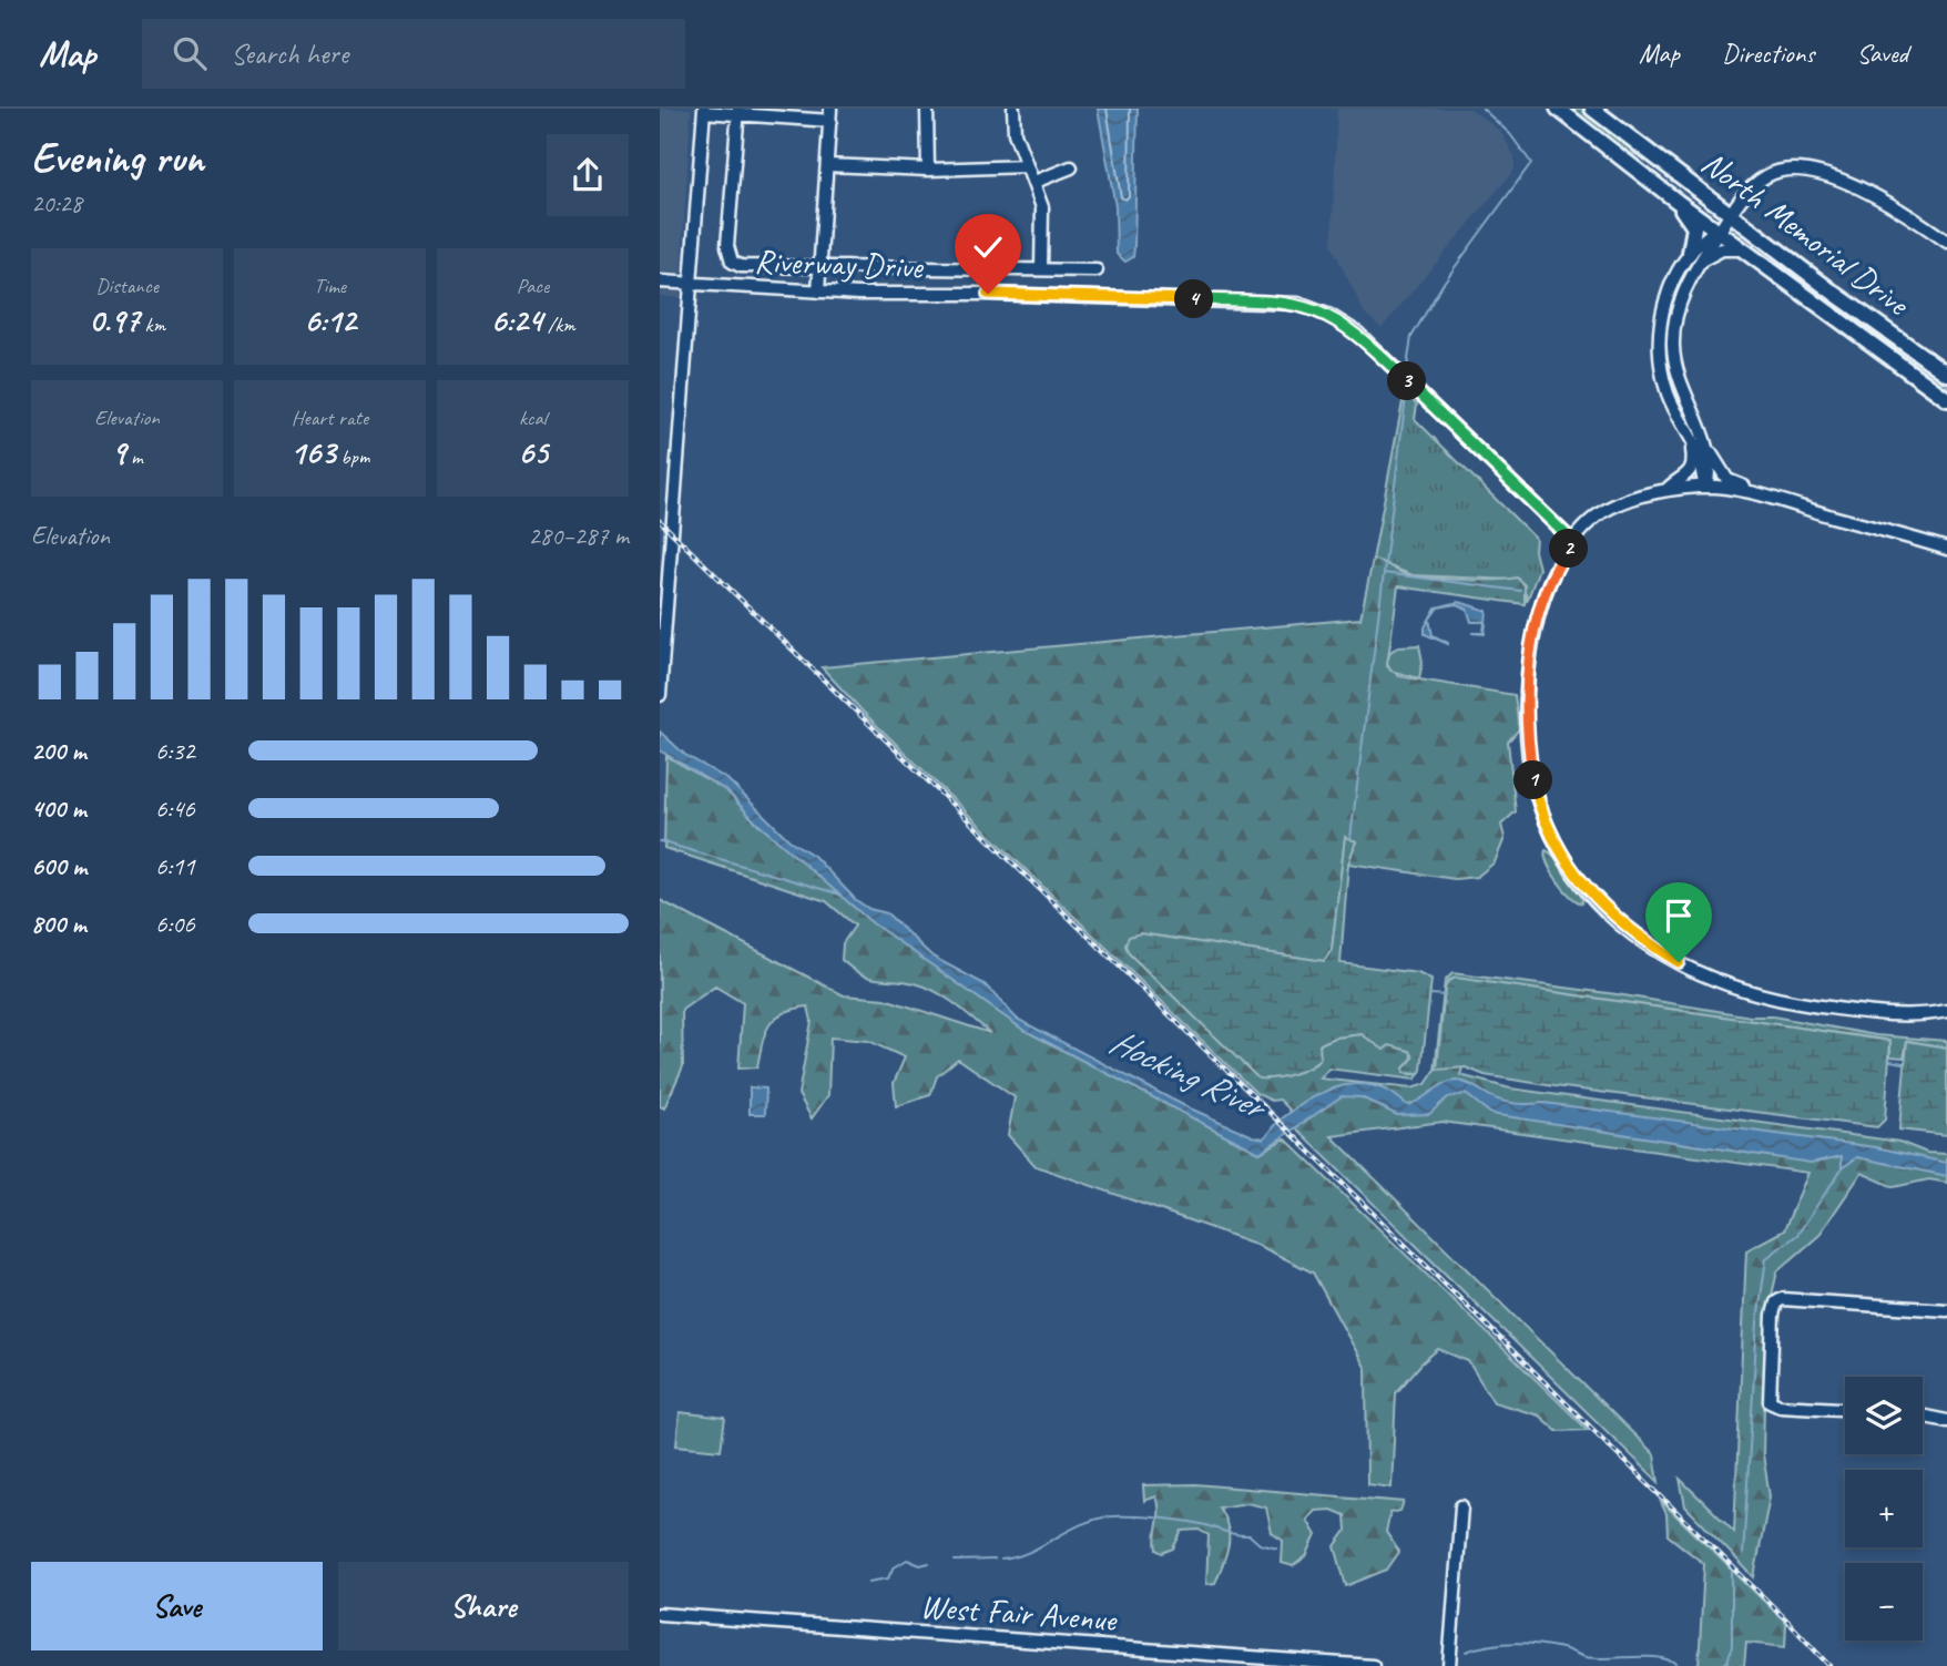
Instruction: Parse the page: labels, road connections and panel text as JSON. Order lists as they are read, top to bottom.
{
  "streets": {
    "main road": ["North Memorial Drive"],
    "street": ["Riverway Drive", "West Fair Avenue"]
  },
  "water": ["Hocking River"],
  "page": {
    "header": "Map",
    "search": "Search here",
    "nav": ["Map", "Directions", "Saved"],
    "heading": ["Evening run", "20:28"],
    "stats": [
      ["Distance", "0.97 km"],
      ["Time", "6:12"],
      ["Pace", "6:24 /km"],
      ["Elevation", "9 m"],
      ["Heart rate", "163 bpm"],
      ["kcal", "65"]
    ],
    "pins": [
      "4",
      "3",
      "2",
      "1"
    ],
    "chart": ["Elevation", "280–287 m"],
    "list": [
      {
        "name": "200 m",
        "note": "6:32"
      },
      {
        "name": "400 m",
        "note": "6:46"
      },
      {
        "name": "600 m",
        "note": "6:11"
      },
      {
        "name": "800 m",
        "note": "6:06"
      }
    ],
    "map_buttons": ["+", "−"],
    "buttons": ["Save", "Share"]
  }
}
